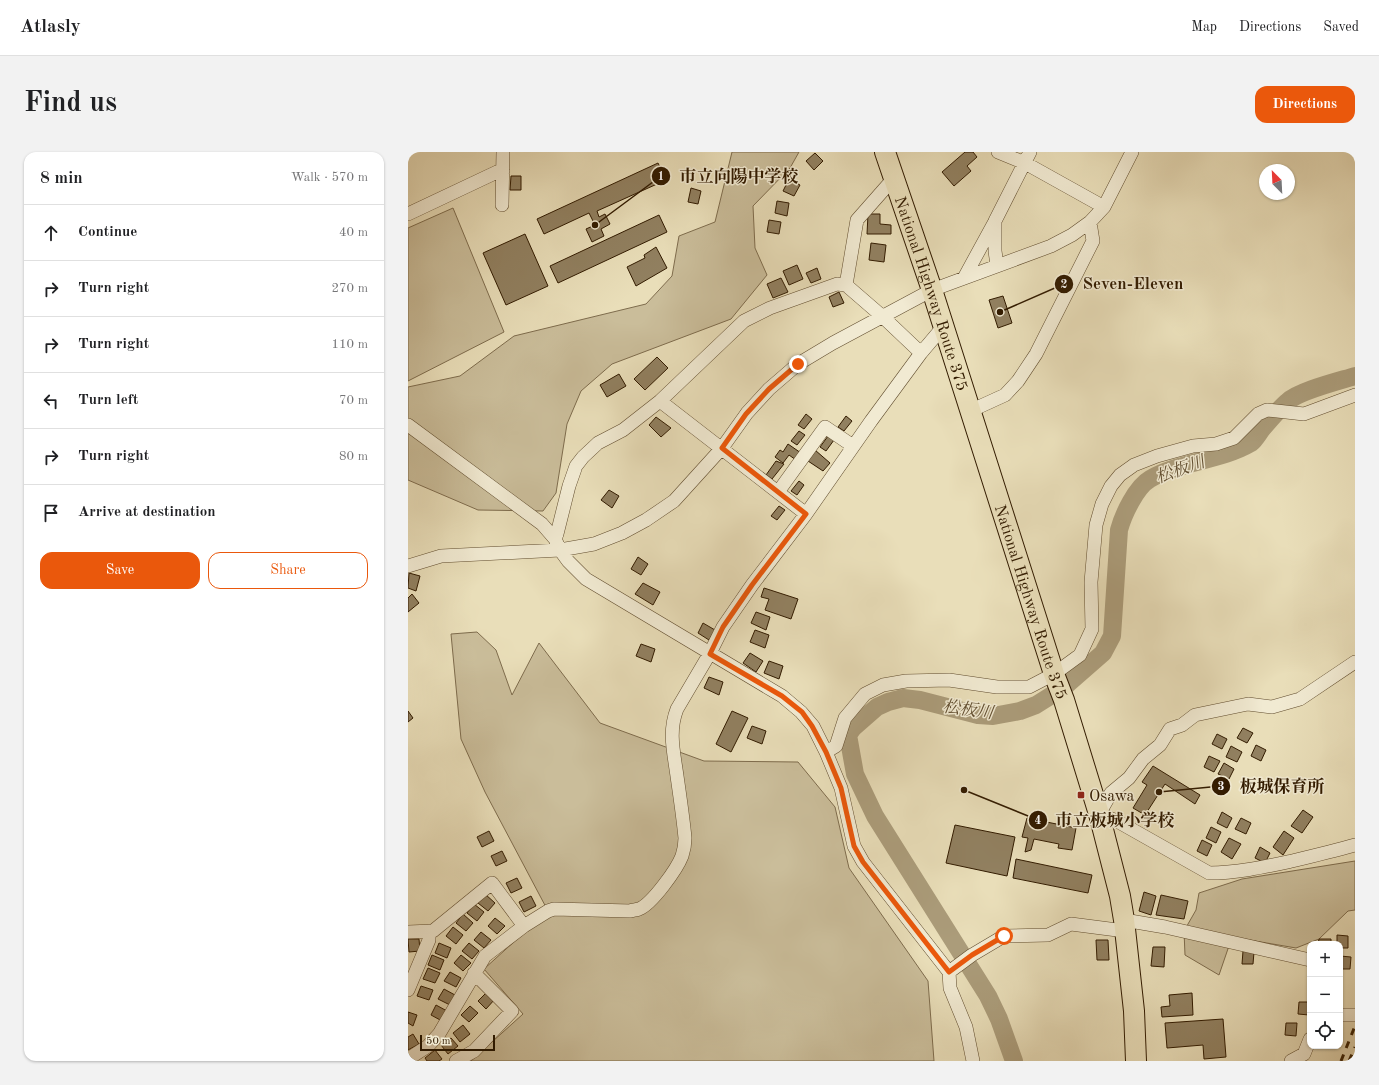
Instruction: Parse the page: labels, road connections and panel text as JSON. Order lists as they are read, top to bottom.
{
  "streets": {
    "highway": ["National Highway Route 375"]
  },
  "water": ["松板川"],
  "places": {
    "other": [
      "市立向陽中学校",
      "Seven-Eleven",
      "市立板城小学校",
      "板城保育所"
    ],
    "transit": ["Osawa"]
  },
  "scale_bar": "50 m",
  "north": "top left",
  "page": {
    "header": "Atlasly",
    "nav": ["Map", "Directions", "Saved"],
    "buttons": [
      "Directions",
      ["Save", "Share"]
    ],
    "title": "Find us",
    "heading": ["8 min", "Walk · 570 m"],
    "list": [
      ["Continue", "40 m"],
      ["Turn right", "270 m"],
      ["Turn right", "110 m"],
      ["Turn left", "70 m"],
      ["Turn right", "80 m"],
      "Arrive at destination"
    ],
    "map_buttons": ["+", "−"],
    "scale": "50 m"
  }
}
